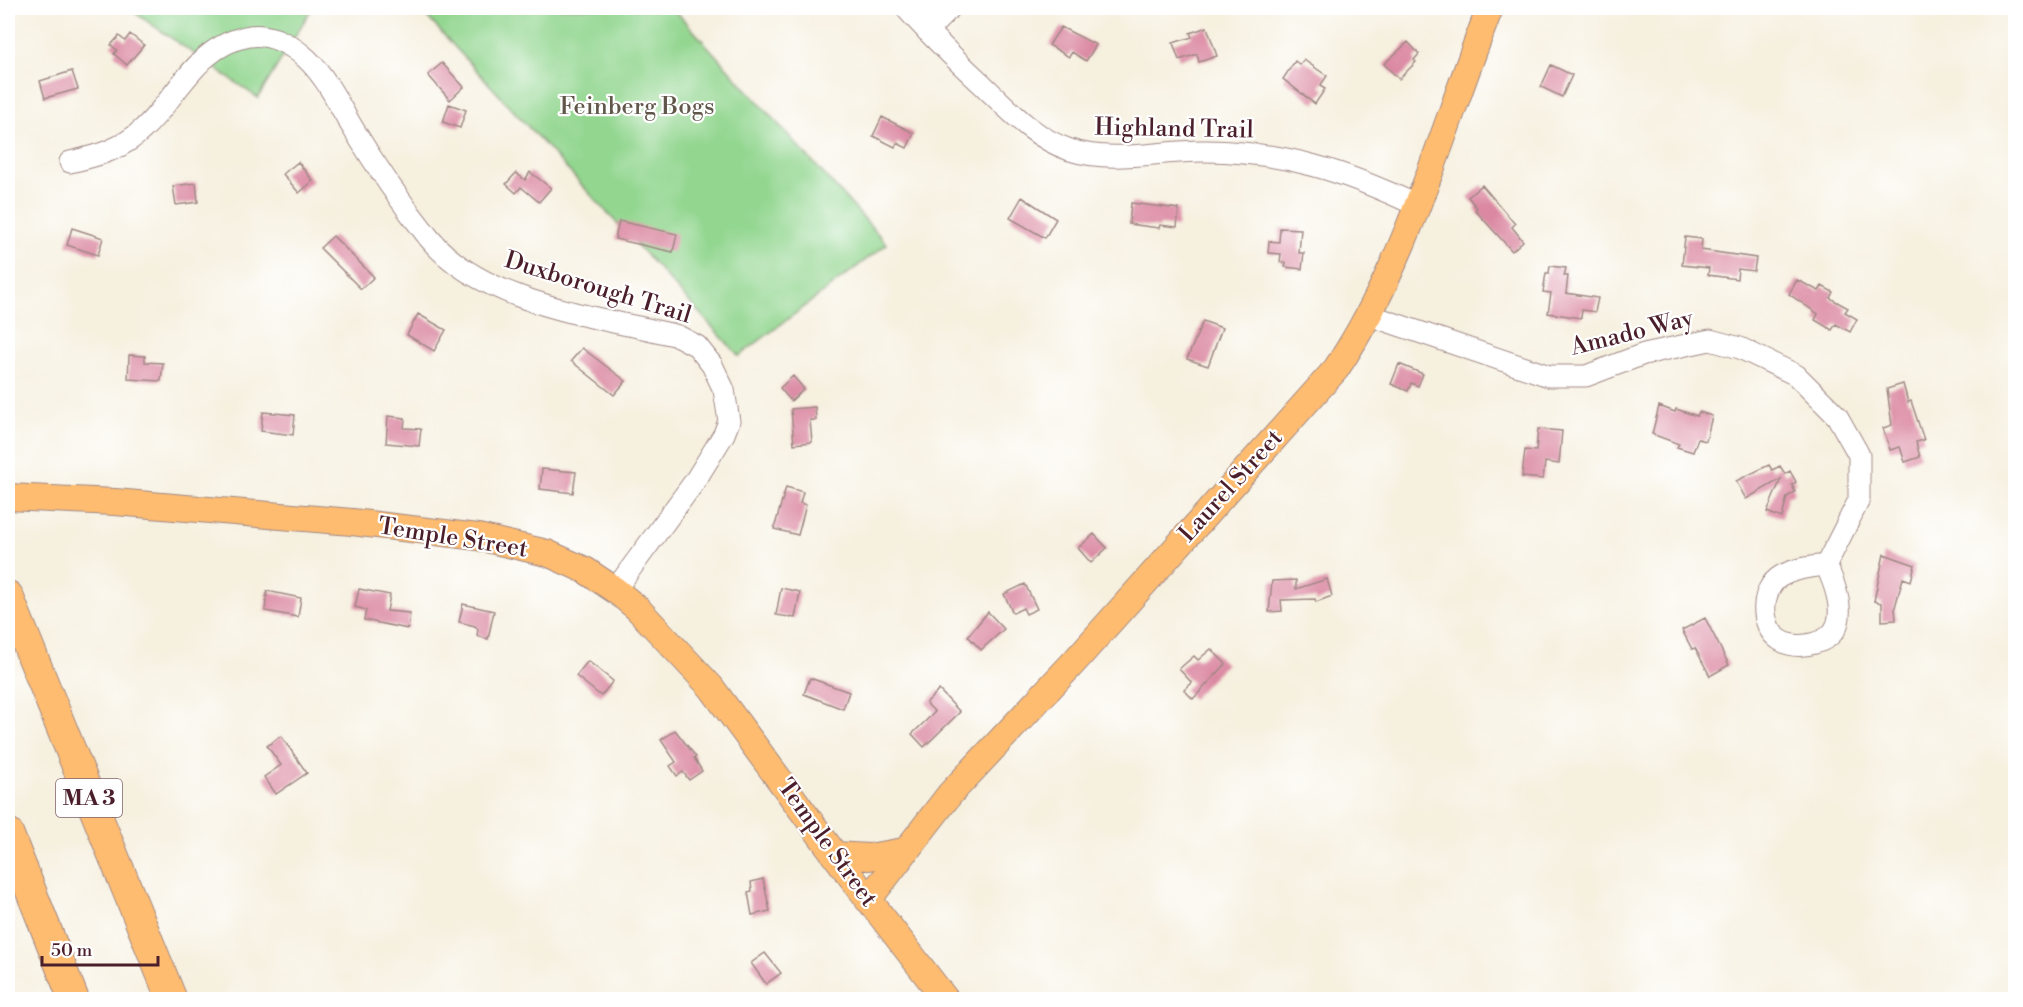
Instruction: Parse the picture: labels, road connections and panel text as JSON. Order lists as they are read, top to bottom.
{
  "streets": {
    "highway": ["MA 3"],
    "main road": ["Laurel Street", "Temple Street"],
    "street": ["Highland Trail", "Duxborough Trail", "Amado Way"]
  },
  "crossings": [
    ["Highland Trail", "Laurel Street"],
    ["Duxborough Trail", "Temple Street"],
    ["Amado Way", "Laurel Street"],
    ["Laurel Street", "Temple Street"]
  ],
  "parks": ["Feinberg Bogs"],
  "scale_bar": "50 m"
}
